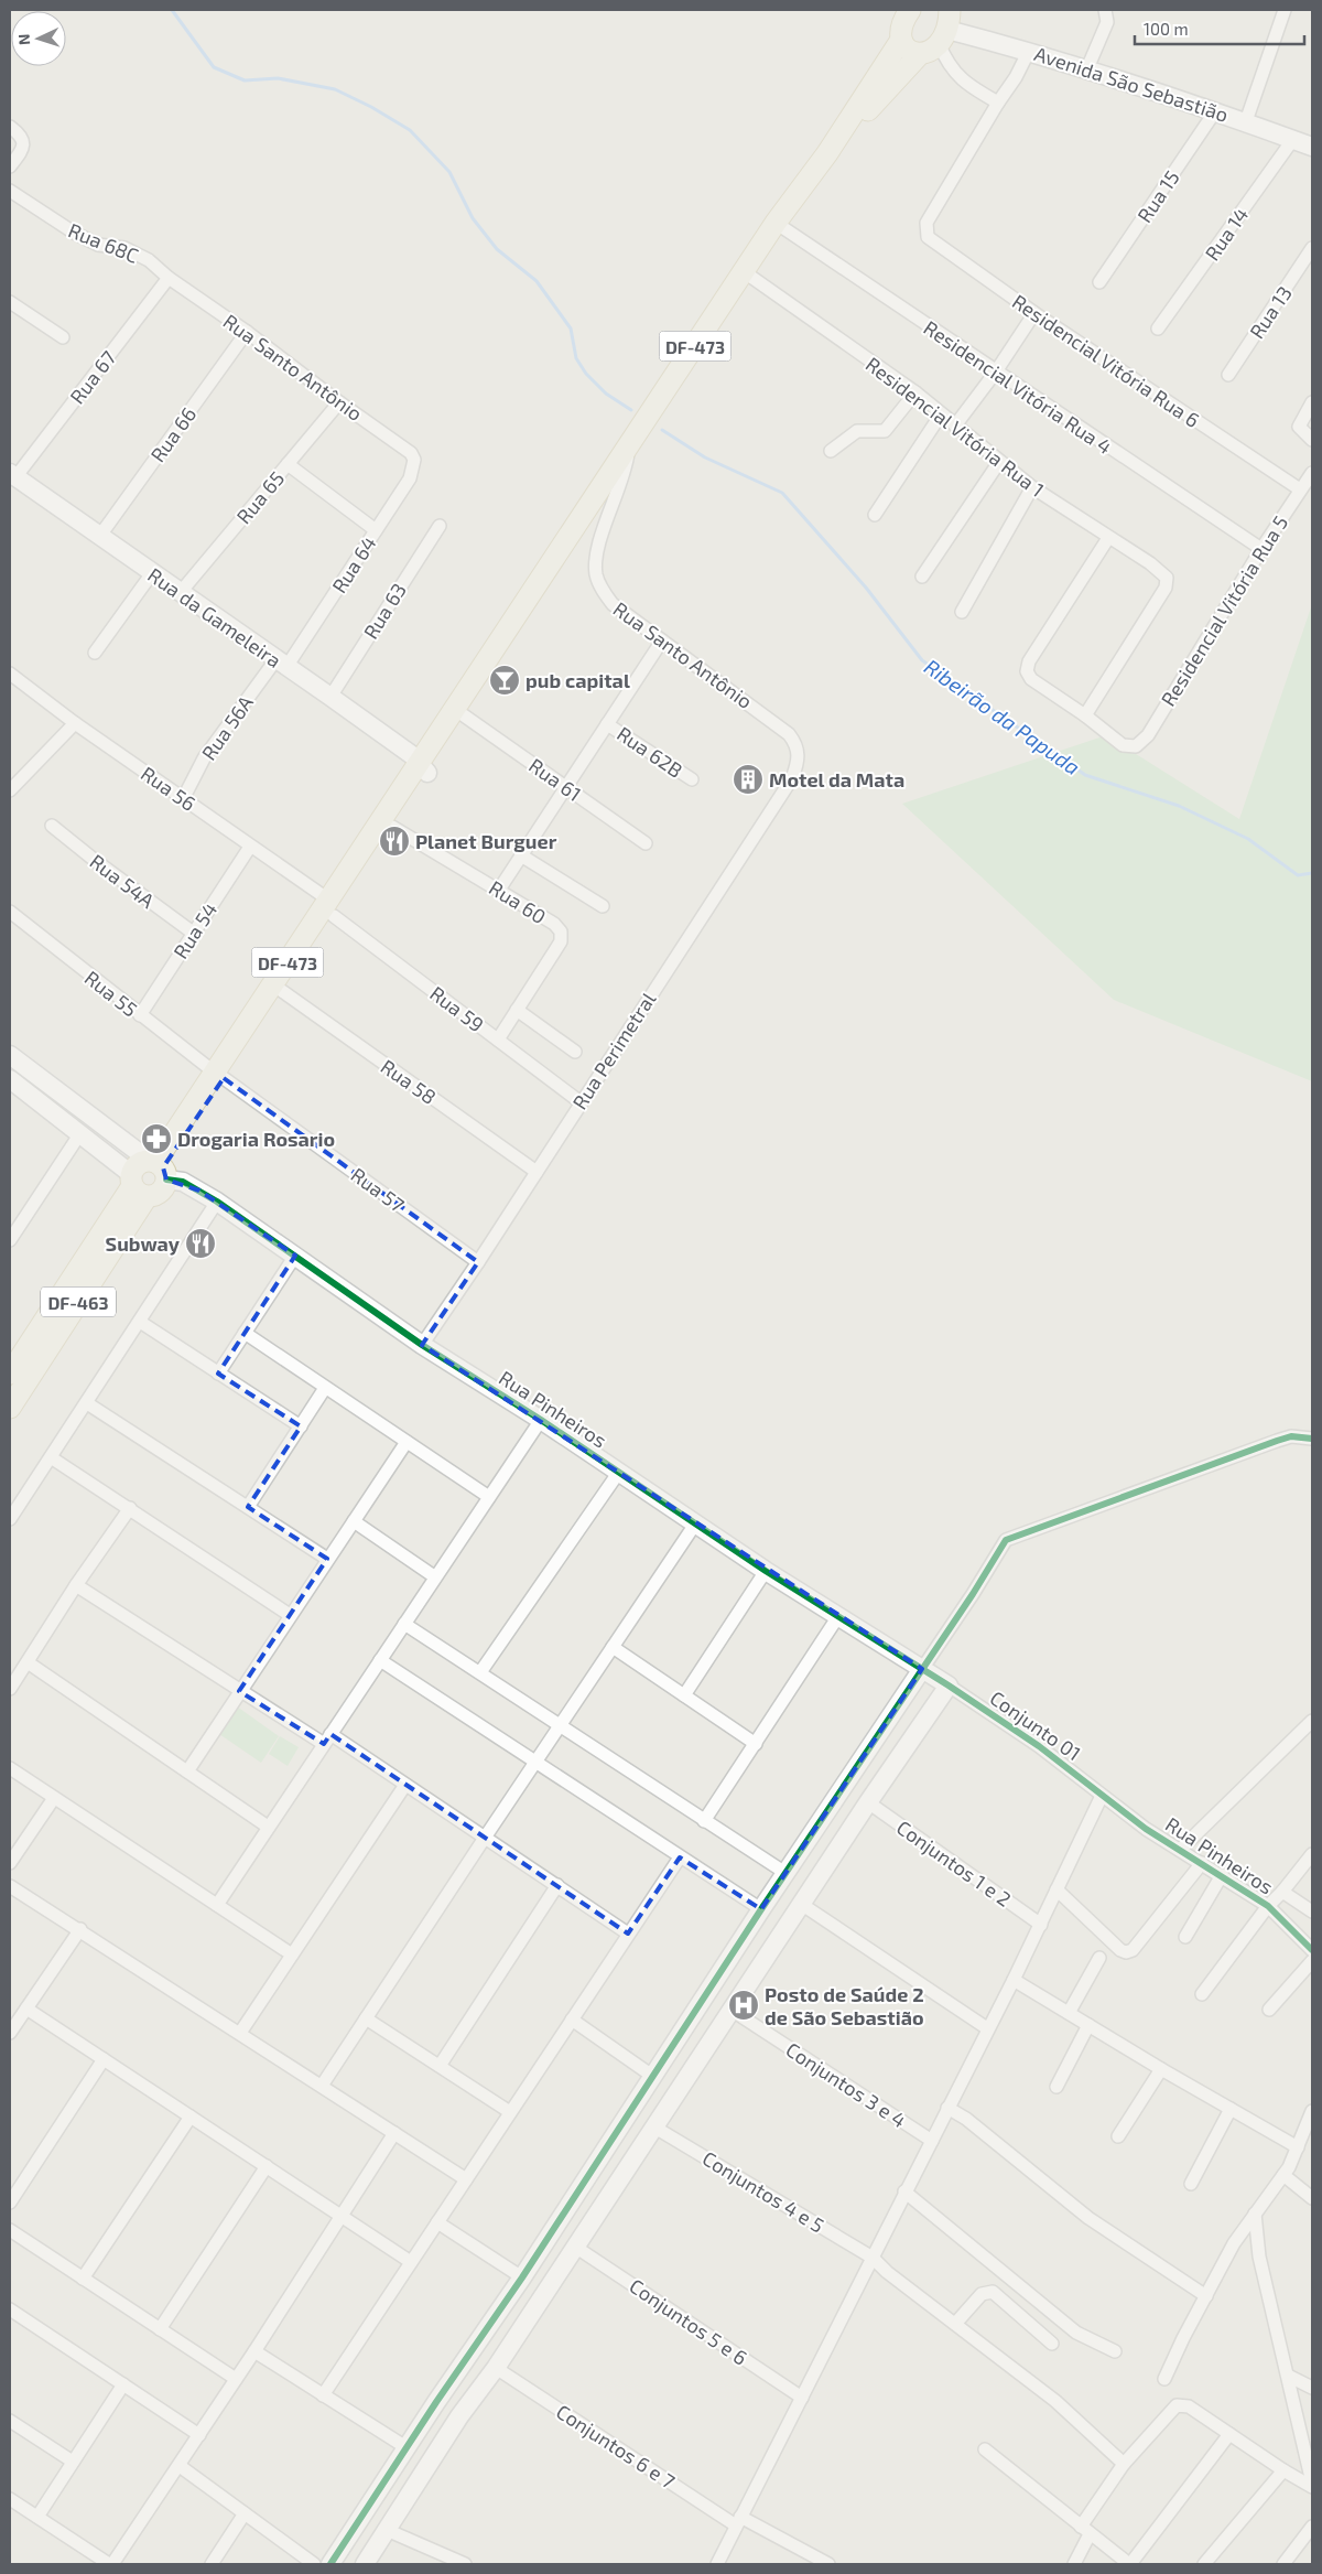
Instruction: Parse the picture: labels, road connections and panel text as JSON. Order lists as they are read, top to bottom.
{
  "streets": {
    "main road": ["DF-473", "DF-463"],
    "street": [
      "Avenida São Sebastião",
      "Rua 15",
      "Rua 14",
      "Rua 68C",
      "Rua 13",
      "Residencial Vitória Rua 6",
      "Rua Santo Antônio",
      "Rua 67",
      "Residencial Vitória Rua 4",
      "Residencial Vitória Rua 1",
      "Rua 66",
      "Rua 65",
      "Rua 64",
      "Rua 63",
      "Residencial Vitória Rua 5",
      "Rua da Gameleira",
      "Rua 56A",
      "Rua 62B",
      "Rua 61",
      "Rua 56",
      "Rua 54A",
      "Rua 60",
      "Rua 54",
      "Rua 55",
      "Rua 59",
      "Rua Perimetral",
      "Rua 58",
      "Rua 57",
      "Rua Pinheiros",
      "Conjunto 01",
      "Conjuntos 1 e 2",
      "Conjuntos 3 e 4",
      "Conjuntos 4 e 5",
      "Conjuntos 5 e 6",
      "Conjuntos 6 e 7"
    ]
  },
  "crossings": [
    ["Avenida São Sebastião", "Rua 15"],
    ["Avenida São Sebastião", "Rua 14"],
    ["Avenida São Sebastião", "DF-473"],
    ["Rua 68C", "Rua Santo Antônio"],
    ["Rua 68C", "Rua 67"],
    ["DF-473", "Rua Santo Antônio"],
    ["DF-473", "Residencial Vitória Rua 4"],
    ["DF-473", "Residencial Vitória Rua 1"],
    ["DF-473", "Rua da Gameleira"],
    ["DF-473", "Rua 61"],
    ["DF-473", "Rua 56"],
    ["DF-473", "Rua 60"],
    ["DF-473", "Rua 55"],
    ["DF-473", "Rua 59"],
    ["DF-473", "Rua 58"],
    ["DF-473", "Rua 57"],
    ["DF-473", "DF-463"],
    ["DF-473", "Rua Pinheiros"],
    ["Residencial Vitória Rua 6", "Residencial Vitória Rua 5"],
    ["Rua Santo Antônio", "Rua 67"],
    ["Rua Santo Antônio", "Rua 66"],
    ["Rua Santo Antônio", "Rua 65"],
    ["Rua Santo Antônio", "Rua 64"],
    ["Rua Santo Antônio", "Rua Perimetral"],
    ["Rua 67", "Rua da Gameleira"],
    ["Residencial Vitória Rua 4", "Residencial Vitória Rua 5"],
    ["Residencial Vitória Rua 1", "Residencial Vitória Rua 5"],
    ["Rua 66", "Rua da Gameleira"],
    ["Rua 65", "Rua da Gameleira"],
    ["Rua 64", "Rua da Gameleira"],
    ["Rua 64", "Rua 56A"],
    ["Rua 63", "Rua da Gameleira"],
    ["Rua da Gameleira", "Rua 56A"],
    ["Rua 56A", "Rua 56"],
    ["Rua 56", "Rua 54"],
    ["Rua 56", "Rua 59"],
    ["Rua 54A", "Rua 54"],
    ["Rua 60", "Rua 59"],
    ["Rua 54", "Rua 55"],
    ["Rua 55", "Rua 57"],
    ["Rua 59", "Rua Perimetral"],
    ["Rua Perimetral", "Rua 58"],
    ["Rua Perimetral", "Rua 57"],
    ["Rua Perimetral", "Rua Pinheiros"],
    ["Rua Pinheiros", "Conjunto 01"]
  ],
  "water": ["Ribeirão da Papuda"],
  "places": {
    "bar": ["pub capital"],
    "building": ["Motel da Mata"],
    "restaurant": ["Planet Burguer", "Subway"],
    "pharmacy": ["Drogaria Rosario"],
    "hospital": ["Posto de Saúde 2 de São Sebastião"]
  },
  "scale_bar": "100 m",
  "north": "left"
}
